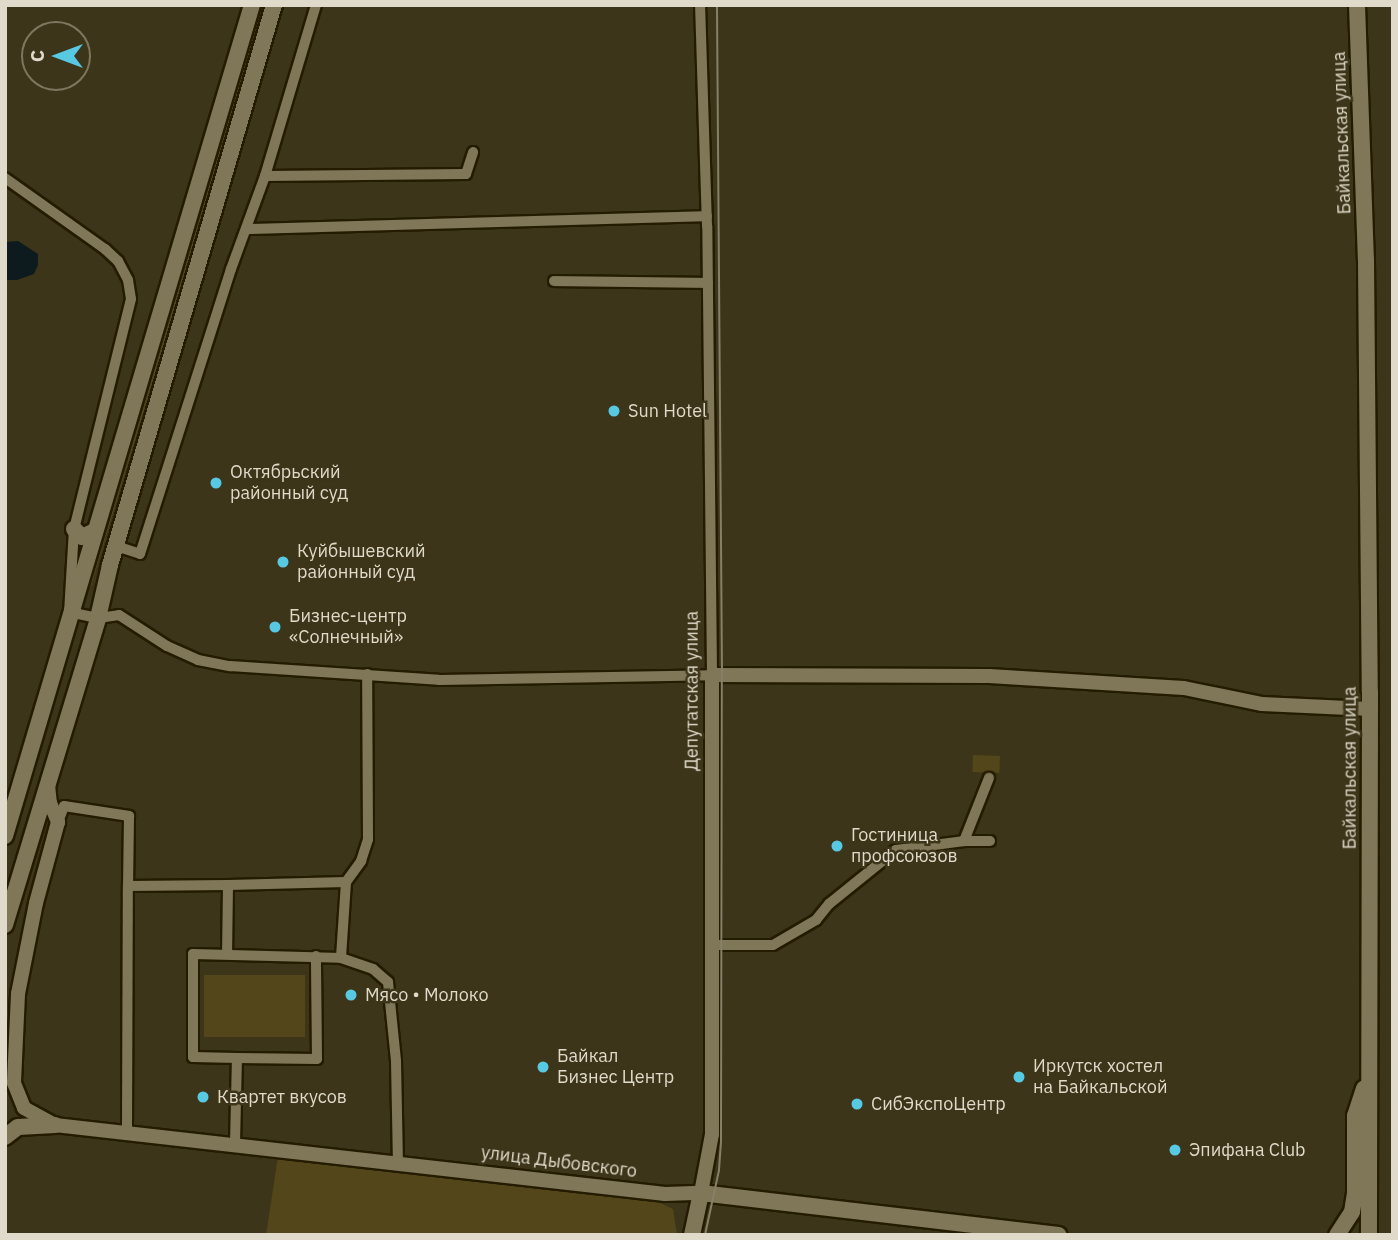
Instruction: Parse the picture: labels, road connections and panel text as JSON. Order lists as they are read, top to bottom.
{
  "streets": {
    "main road": ["Байкальская улица", "Депутатская улица", "улица Дыбовского"]
  },
  "crossings": [
    ["Депутатская улица", "улица Дыбовского"]
  ],
  "places": [
    "Sun Hotel",
    "Октябрьский районный суд",
    "Куйбышевский районный суд",
    "Бизнес-центр «Солнечный»",
    "Гостиница профсоюзов",
    "Мясо • Молоко",
    "Байкал Бизнес Центр",
    "Иркутск хостел на Байкальской",
    "Квартет вкусов",
    "СибЭкспоЦентр",
    "Эпифана Club"
  ],
  "north": "left"
}
